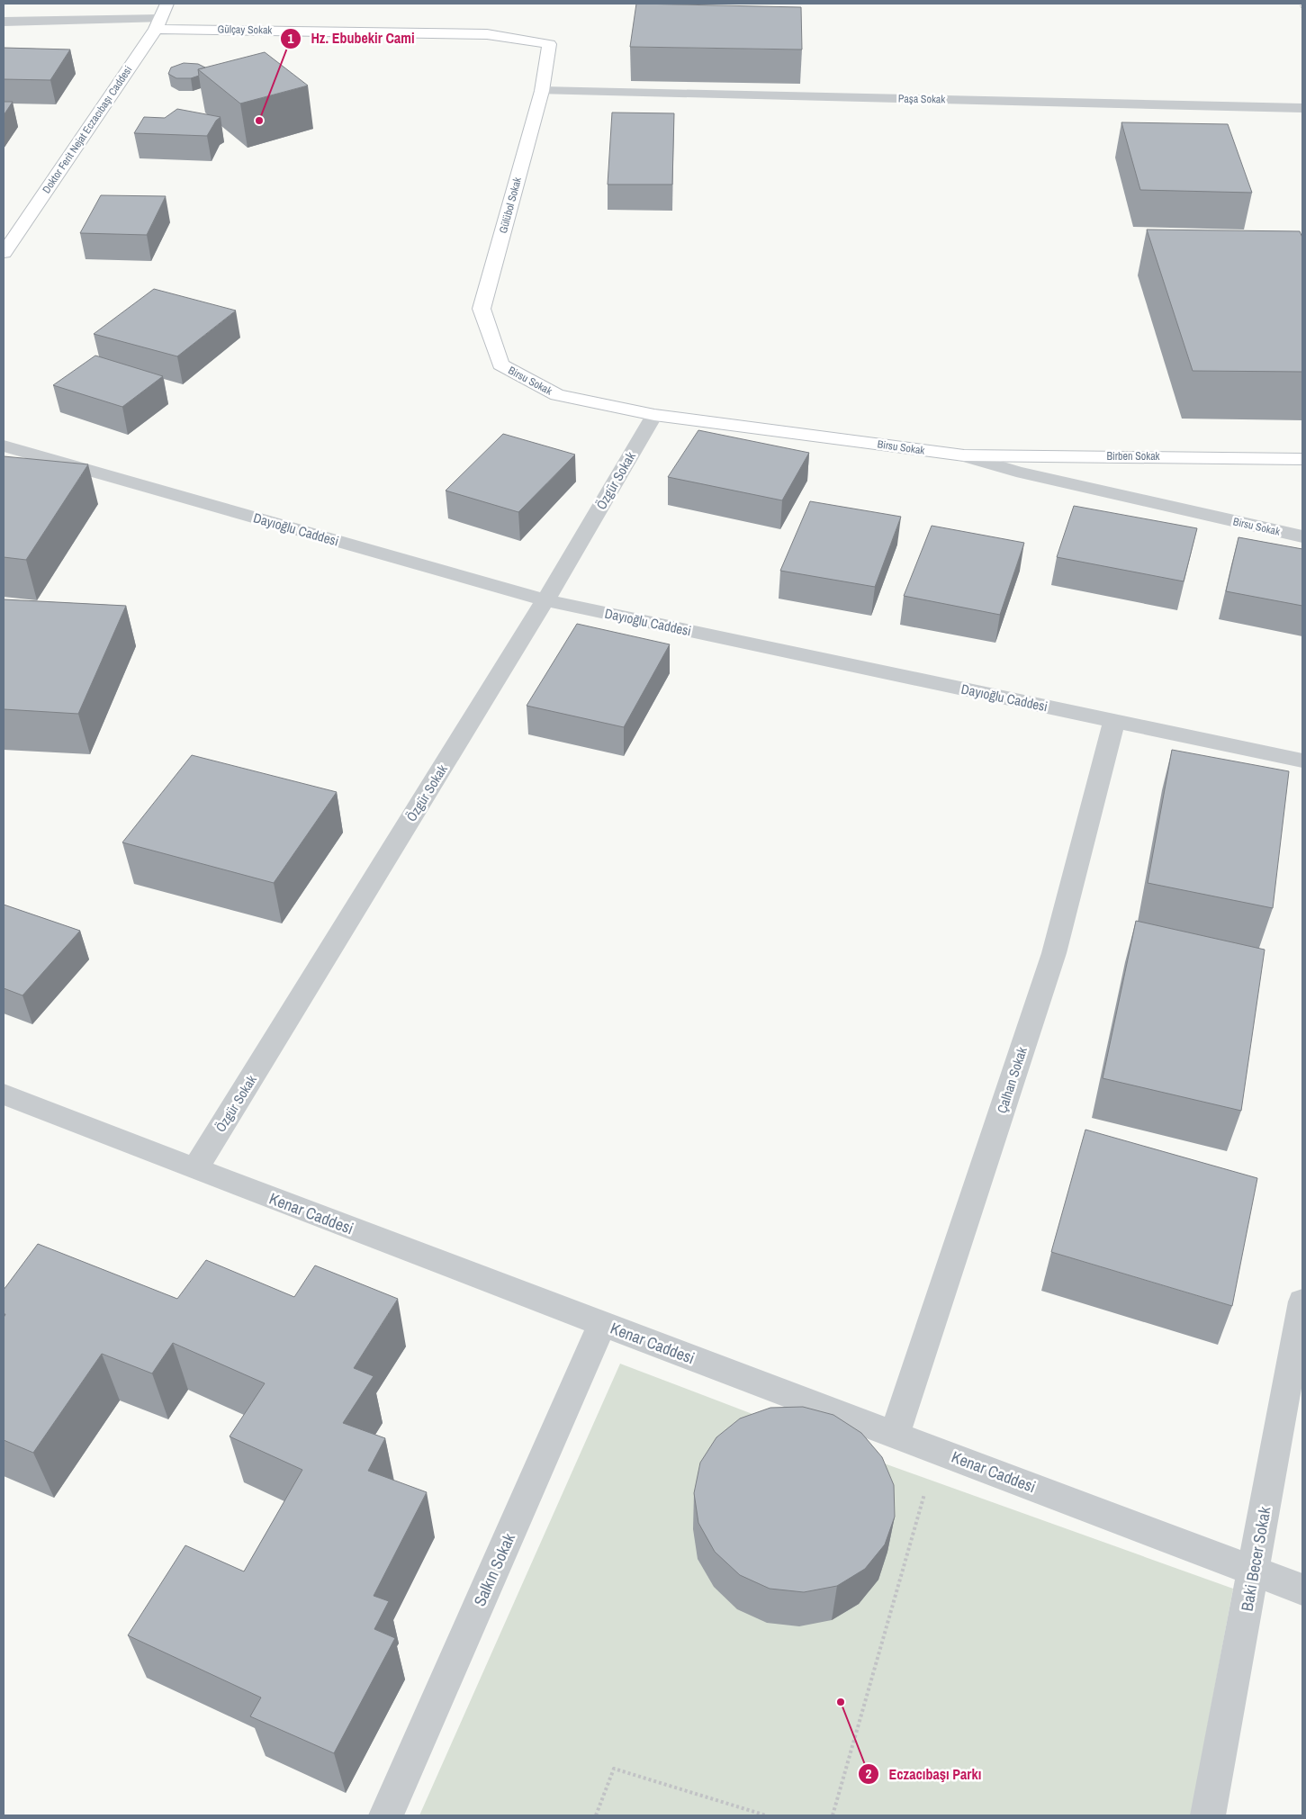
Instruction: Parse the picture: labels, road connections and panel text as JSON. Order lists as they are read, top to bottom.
{
  "streets": {
    "street": [
      "Gülçay Sokak",
      "Paşa Sokak",
      "Doktor Ferit Nejat Eczacıbaşı Caddesi",
      "Gülübol Sokak",
      "Birsu Sokak",
      "Birben Sokak",
      "Özgür Sokak",
      "Dayıoğlu Caddesi",
      "Çalhan Sokak",
      "Kenar Caddesi",
      "Baki Becer Sokak",
      "Salkın Sokak"
    ]
  },
  "crossings": [
    ["Gülçay Sokak", "Doktor Ferit Nejat Eczacıbaşı Caddesi"],
    ["Gülçay Sokak", "Gülübol Sokak"],
    ["Paşa Sokak", "Gülübol Sokak"],
    ["Gülübol Sokak", "Birsu Sokak"],
    ["Birsu Sokak", "Birben Sokak"],
    ["Birsu Sokak", "Özgür Sokak"],
    ["Özgür Sokak", "Dayıoğlu Caddesi"],
    ["Özgür Sokak", "Kenar Caddesi"],
    ["Dayıoğlu Caddesi", "Çalhan Sokak"],
    ["Çalhan Sokak", "Kenar Caddesi"],
    ["Kenar Caddesi", "Baki Becer Sokak"],
    ["Kenar Caddesi", "Salkın Sokak"]
  ],
  "places": ["Hz. Ebubekir Cami", "Eczacıbaşı Parkı"]
}
